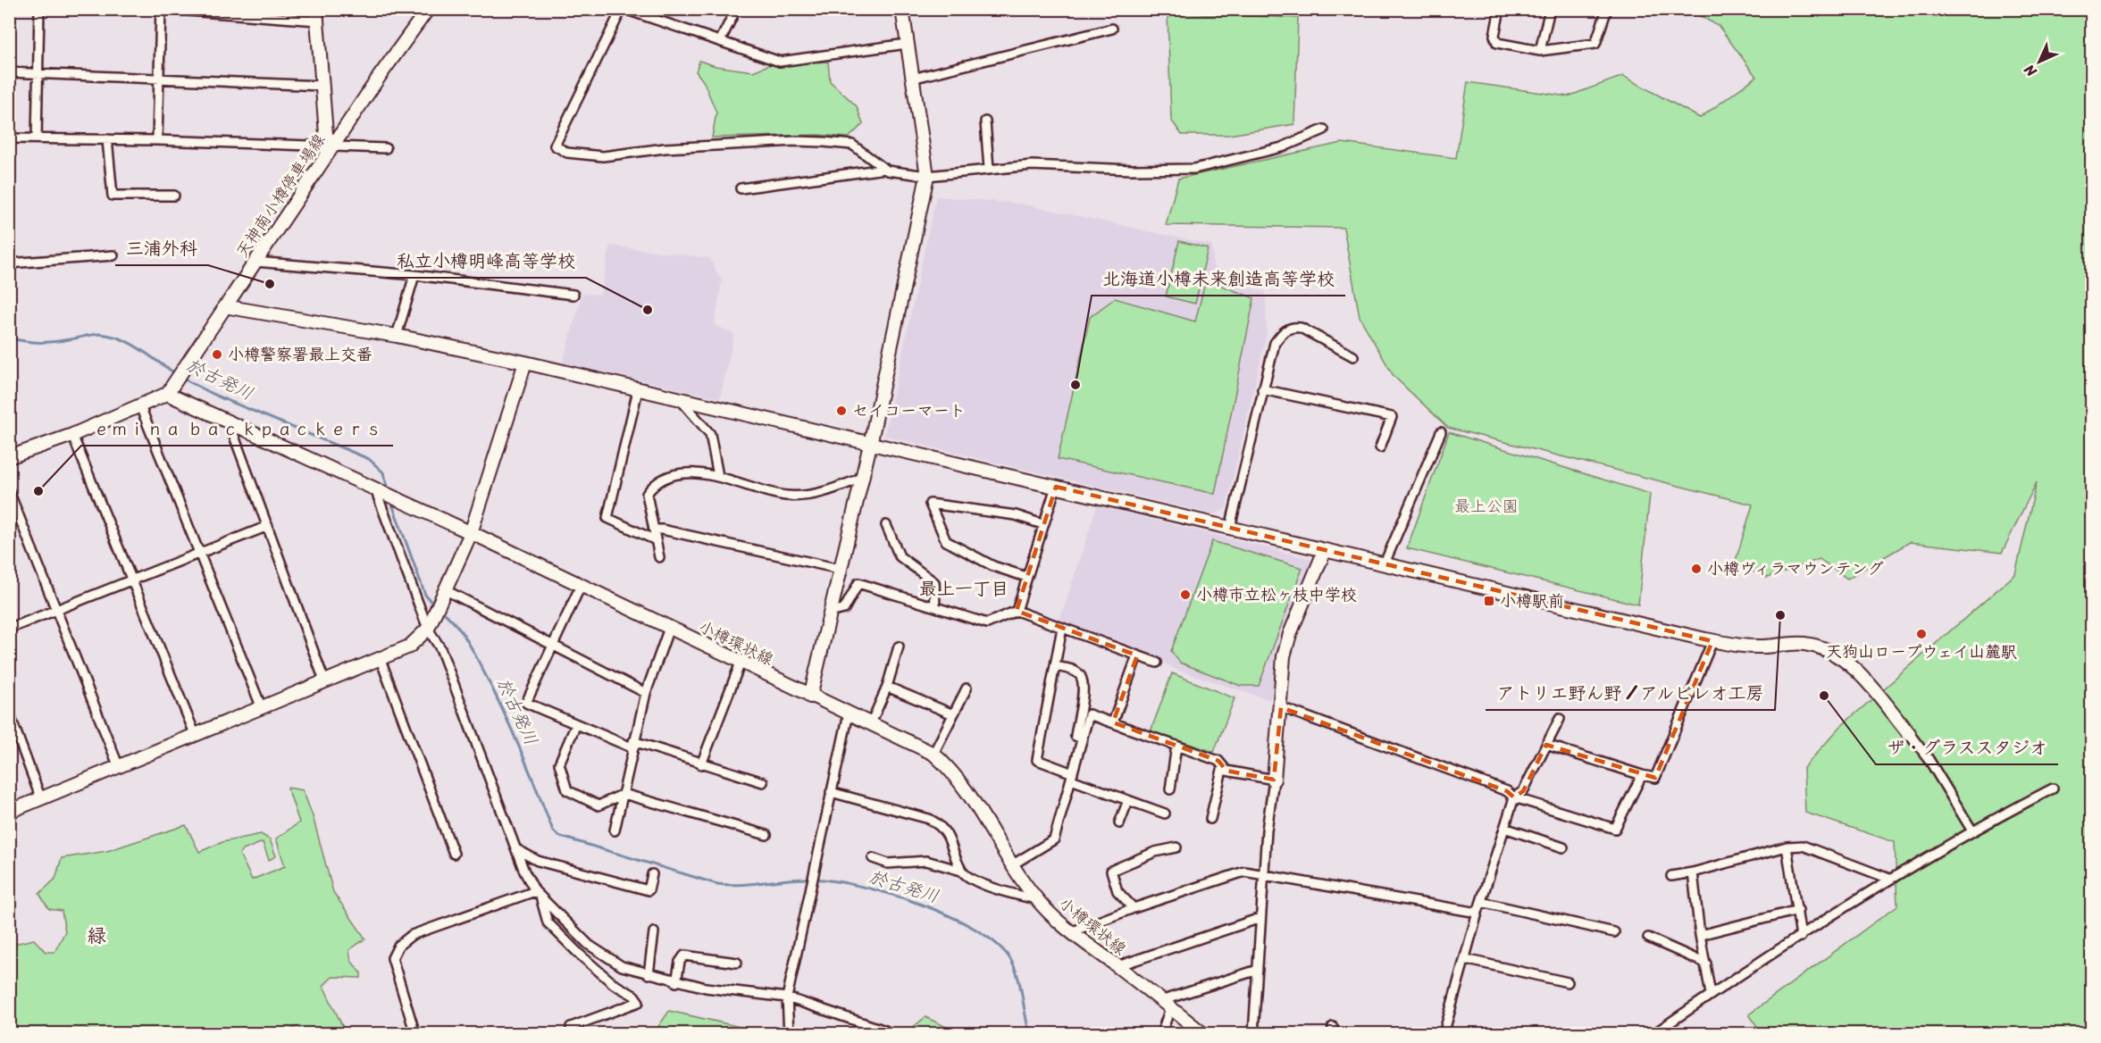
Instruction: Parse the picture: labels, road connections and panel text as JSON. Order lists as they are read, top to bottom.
{
  "streets": {
    "street": ["天神南小樽停車場線", "小樽環状線"]
  },
  "crossings": [
    ["天神南小樽停車場線", "小樽環状線"]
  ],
  "districts": ["最上一丁目", "緑"],
  "water": ["於古発川"],
  "parks": ["最上公園"],
  "places": {
    "other": [
      "三浦外科",
      "私立小樽明峰高等学校",
      "小樽警察署最上交番",
      "北海道小樽未来創造高等学校",
      "セイコーマート",
      "ｅｍｉｎａ ｂａｃｋｐａｃｋｅｒｓ",
      "小樽ヴィラマウンテング",
      "小樽市立松ヶ枝中学校",
      "アトリエ野ん野 / アルビレオ工房",
      "天狗山ロープウェイ山麓駅",
      "ザ・グラススタジオ"
    ],
    "transit": ["小樽駅前"]
  },
  "north": "bottom left"
}
